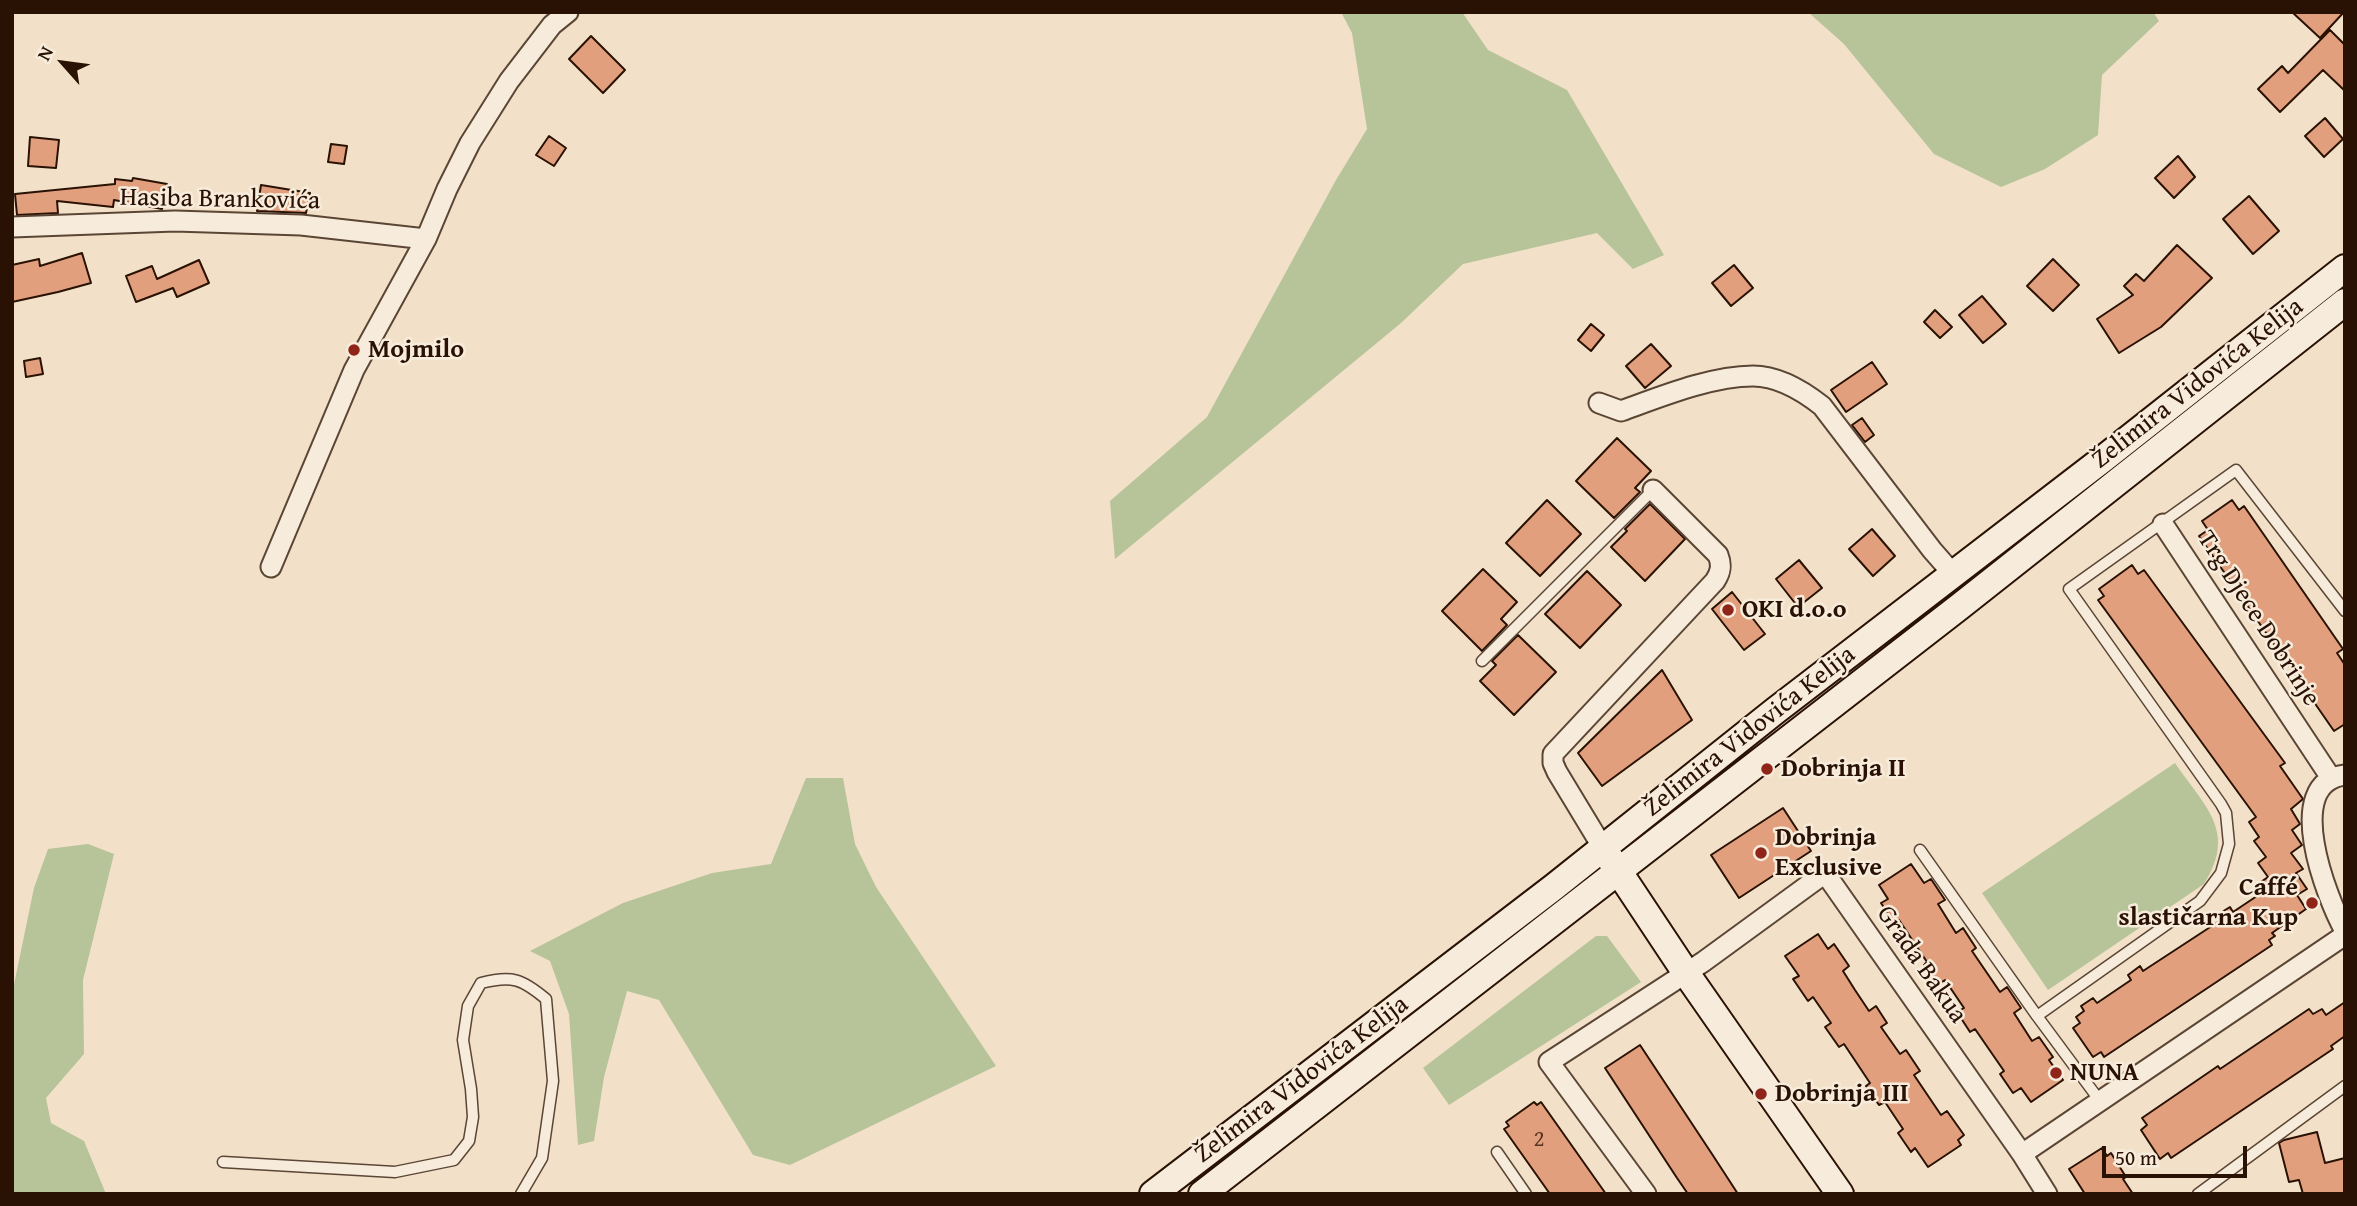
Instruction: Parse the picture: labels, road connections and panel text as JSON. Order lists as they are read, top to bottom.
{
  "streets": {
    "main road": ["Želimira Vidovića Kelija"],
    "street": ["Hasiba Brankovića", "Trg Djece Dobrinje", "Grada Bakua"]
  },
  "crossings": [
    ["Trg Djece Dobrinje", "Grada Bakua"]
  ],
  "places": [
    "Mojmilo",
    "OKI d.o.o",
    "Dobrinja II",
    "Dobrinja Exclusive",
    "Caffé slastičarna Kup",
    "NUNA",
    "Dobrinja III"
  ],
  "house_numbers": ["2"],
  "scale_bar": "50 m",
  "north": "top left"
}
